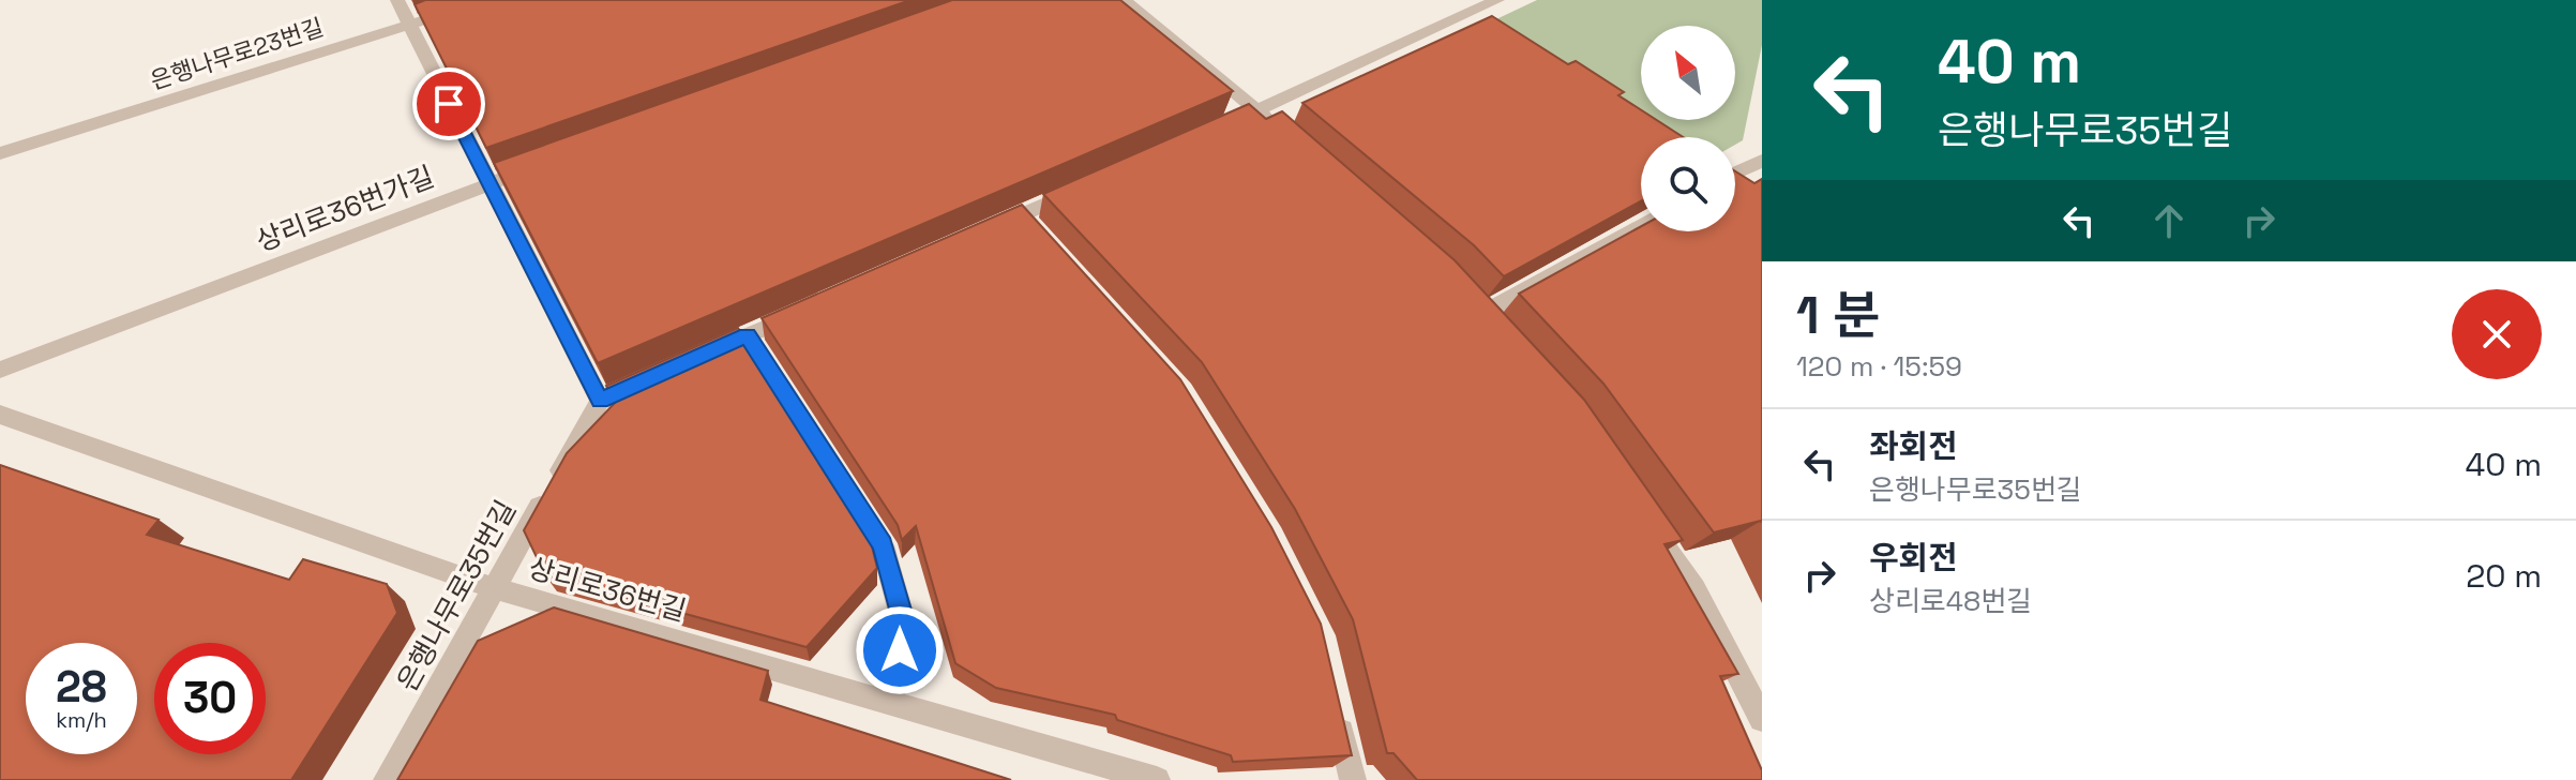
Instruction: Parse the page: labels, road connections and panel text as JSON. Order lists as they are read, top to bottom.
{
  "streets": {
    "street": [
      "은행나무로23번길",
      "상리로36번가길",
      "상리로36번길",
      "은행나무로35번길"
    ]
  },
  "crossings": [
    ["상리로36번길", "은행나무로35번길"]
  ],
  "north": "top left",
  "page": {
    "turn": ["40 m", "은행나무로35번길"],
    "heading": ["1 분", "120 m · 15:59"],
    "list": [
      {
        "name": "좌회전",
        "note": "은행나무로35번길",
        "value": "40 m"
      },
      {
        "name": "우회전",
        "note": "상리로48번길",
        "value": "20 m"
      }
    ],
    "speed": "28 km/h",
    "limit": "30"
  }
}
